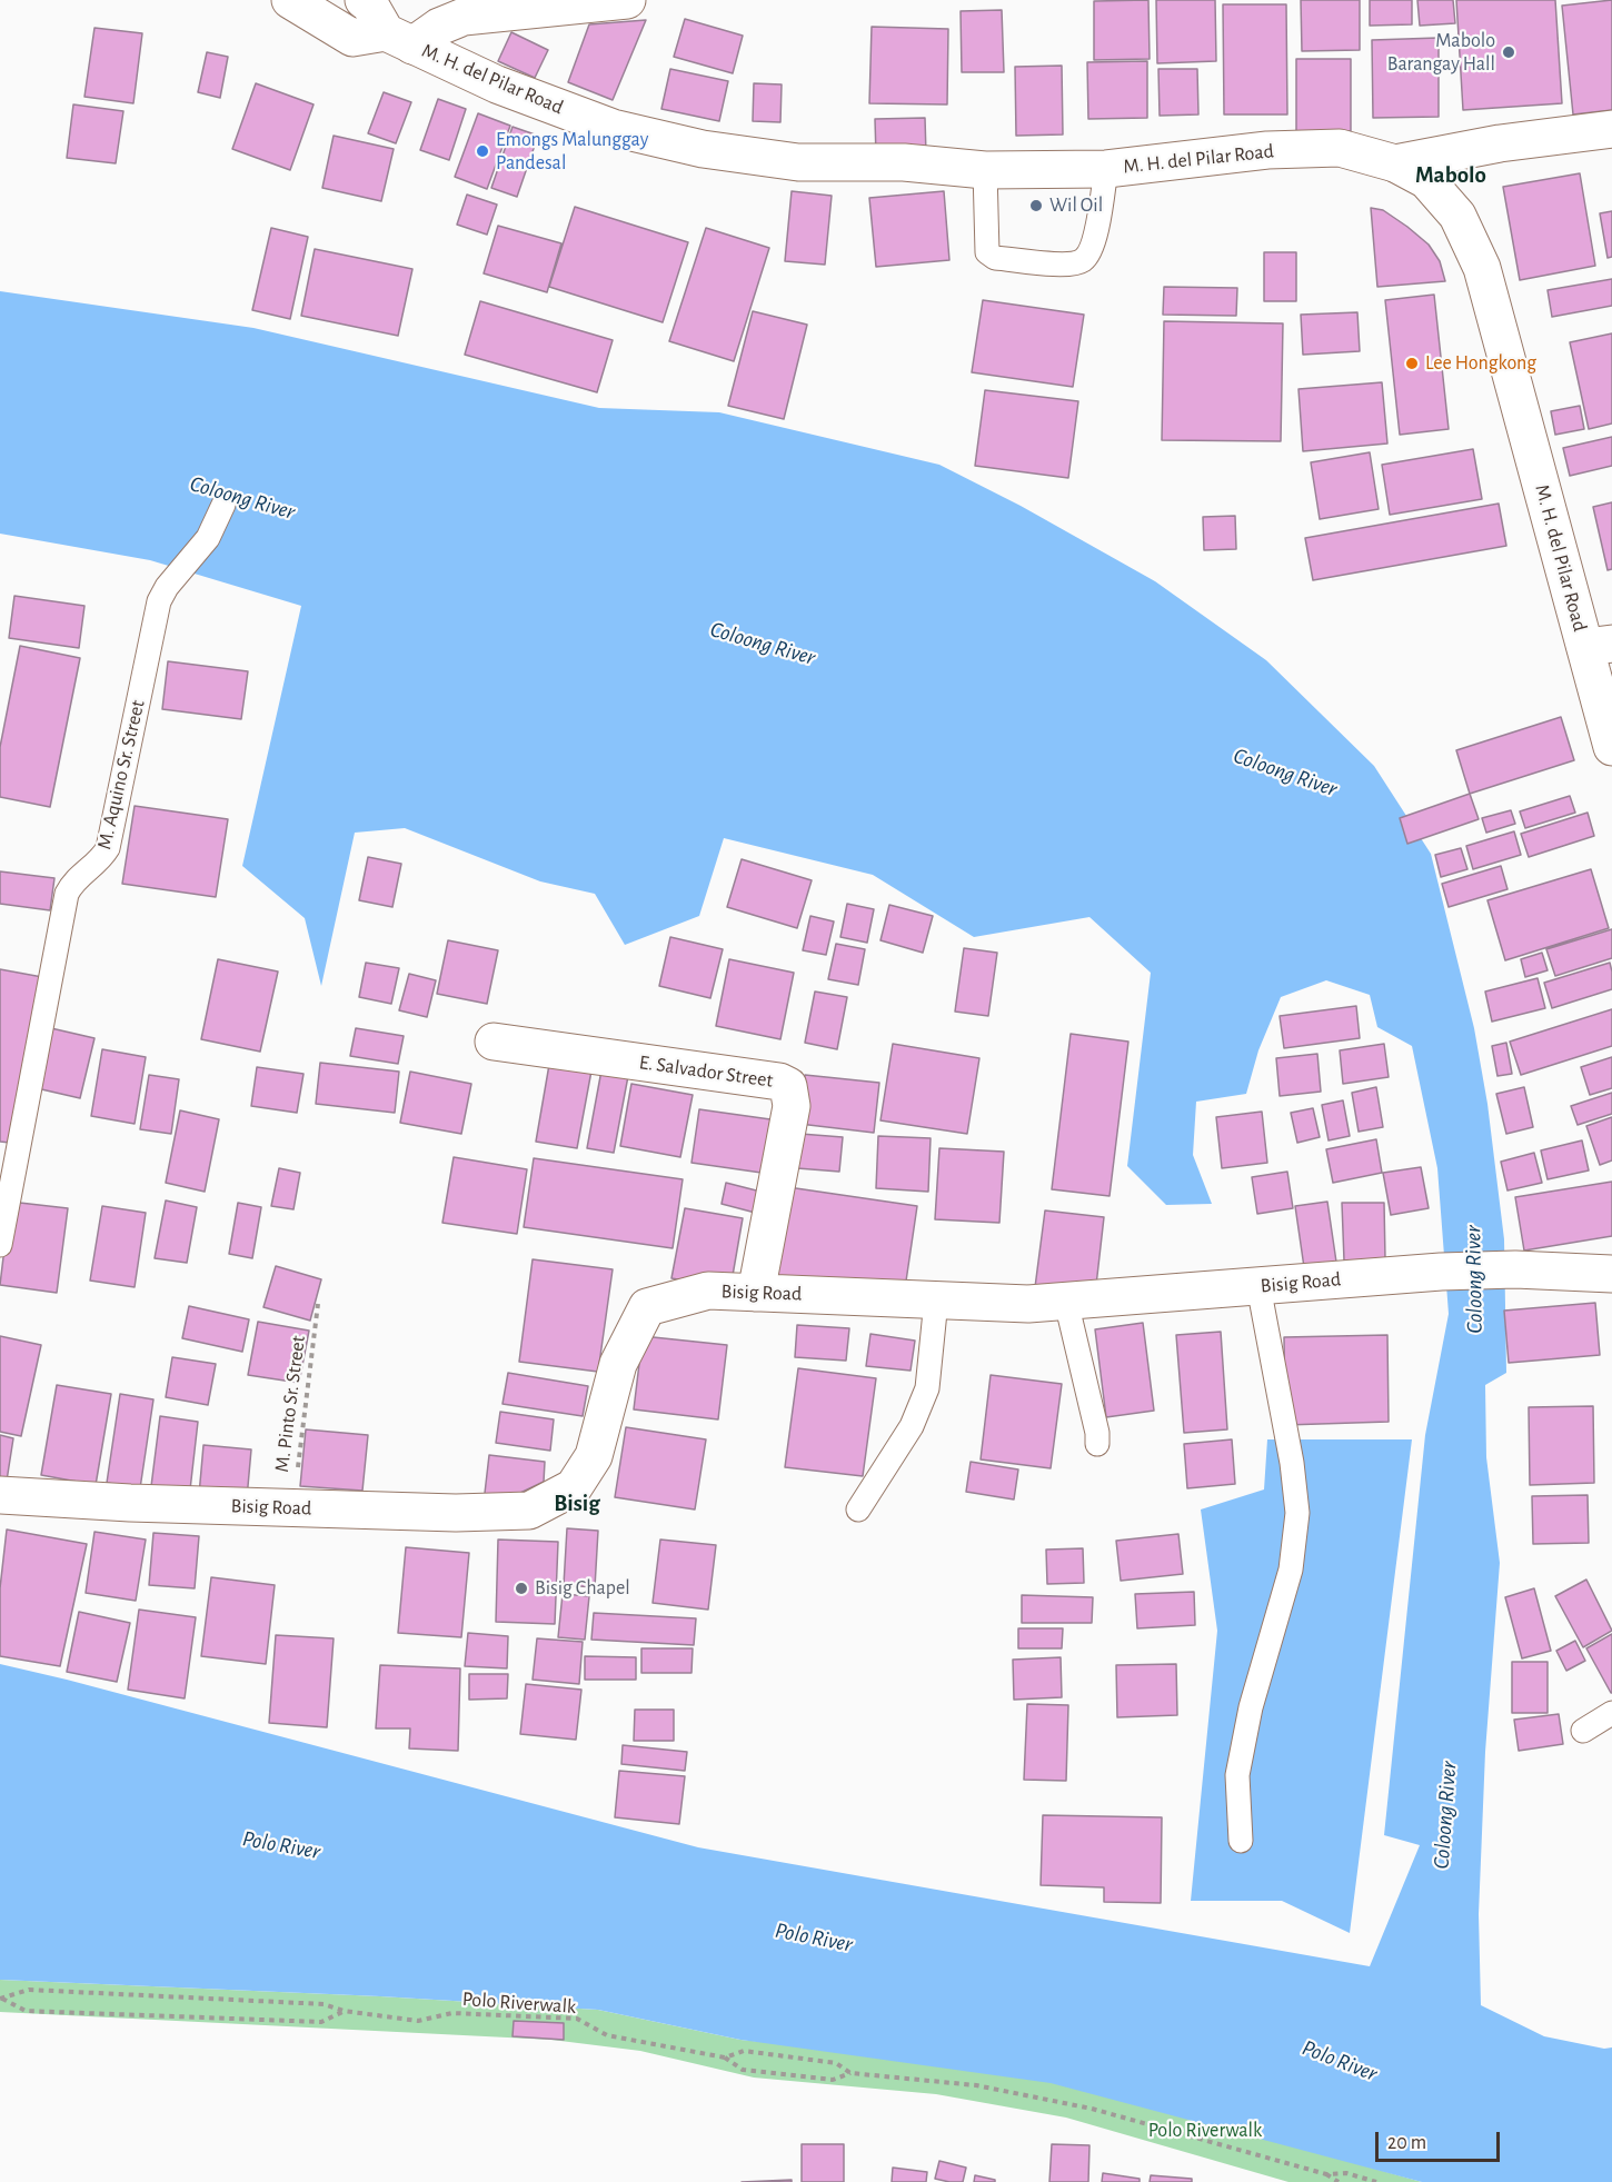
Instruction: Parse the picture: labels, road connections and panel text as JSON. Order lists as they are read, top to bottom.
{
  "streets": {
    "street": ["M. H. del Pilar Road", "E. Salvador Street", "Bisig Road"],
    "lane": ["M. Aquino Sr. Street"],
    "path": ["M. Pinto Sr. Street", "Polo Riverwalk"]
  },
  "crossings": [
    ["E. Salvador Street", "Bisig Road"],
    ["Bisig Road", "M. Pinto Sr. Street"]
  ],
  "districts": ["Mabolo", "Bisig"],
  "water": ["Coloong River", "Polo River"],
  "parks": ["Polo Riverwalk"],
  "places": [
    "Mabolo Barangay Hall",
    "Emongs Malunggay Pandesal",
    "Wil Oil",
    "Lee Hongkong",
    "Bisig Chapel"
  ],
  "scale_bar": "20 m"
}
